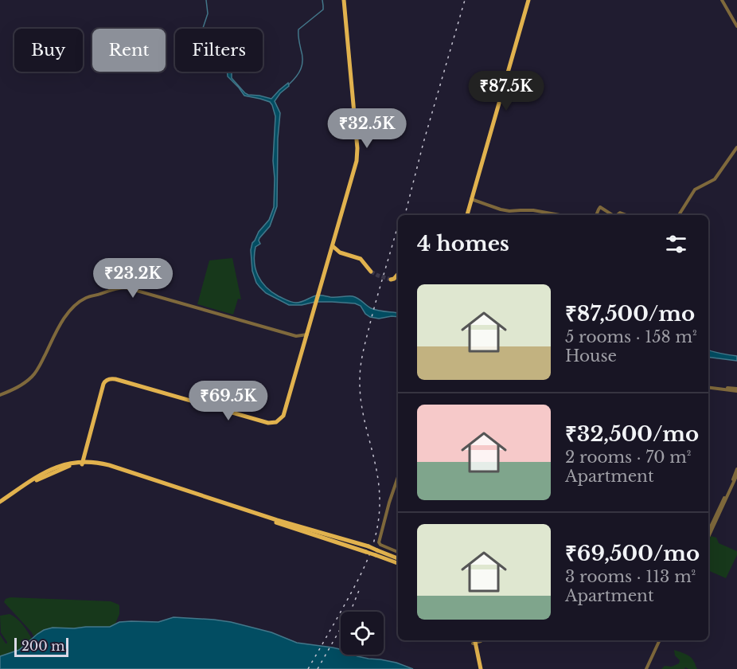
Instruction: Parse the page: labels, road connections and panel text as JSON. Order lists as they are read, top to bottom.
{
  "scale_bar": "200 m",
  "page": {
    "chip": ["Buy", "Rent", "Filters"],
    "price": [
      "₹87.5K",
      "₹32.5K",
      "₹23.2K",
      "₹69.5K"
    ],
    "heading": "4 homes",
    "list": [
      {
        "name": "₹87,500/mo",
        "note": "5 rooms · 158 m² · House"
      },
      {
        "name": "₹32,500/mo",
        "note": "2 rooms · 70 m² · Apartment"
      },
      {
        "name": "₹69,500/mo",
        "note": "3 rooms · 113 m² · Apartment"
      }
    ],
    "scale": "200 m"
  }
}
